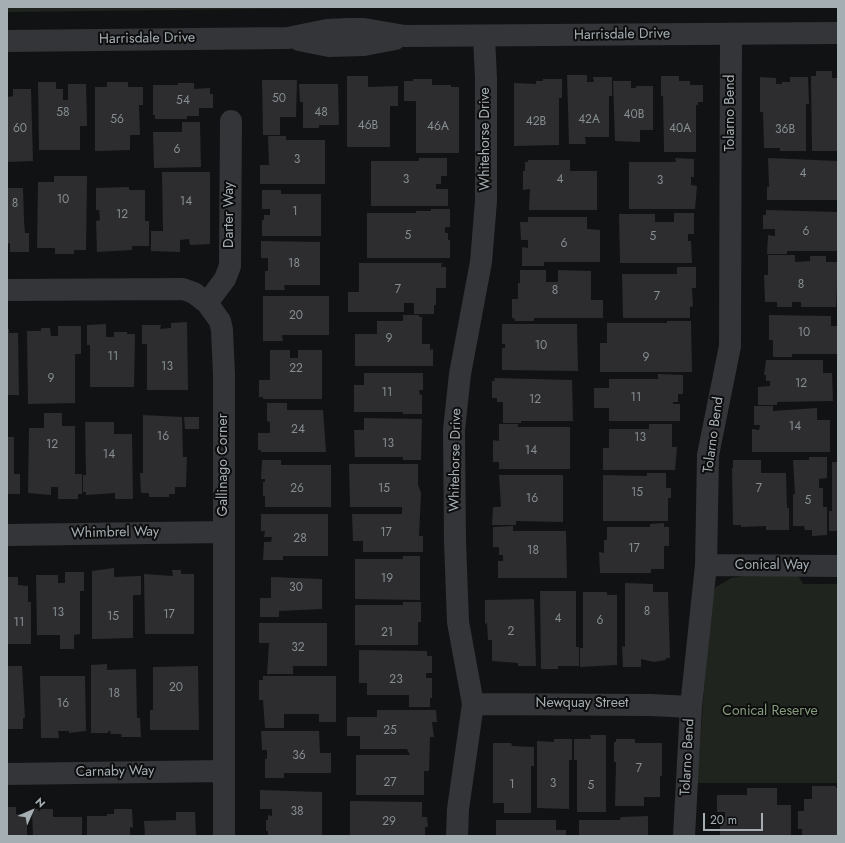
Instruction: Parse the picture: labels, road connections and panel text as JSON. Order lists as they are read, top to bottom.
{
  "streets": {
    "street": [
      "Harrisdale Drive",
      "Tolarno Bend",
      "Whitehorse Drive",
      "Darter Way",
      "Gallinago Corner",
      "Whimbrel Way",
      "Conical Way",
      "Newquay Street",
      "Carnaby Way"
    ]
  },
  "crossings": [
    ["Harrisdale Drive", "Tolarno Bend"],
    ["Harrisdale Drive", "Whitehorse Drive"],
    ["Tolarno Bend", "Conical Way"],
    ["Tolarno Bend", "Newquay Street"],
    ["Whitehorse Drive", "Newquay Street"],
    ["Darter Way", "Gallinago Corner"],
    ["Gallinago Corner", "Whimbrel Way"],
    ["Gallinago Corner", "Carnaby Way"]
  ],
  "parks": ["Conical Reserve"],
  "house_numbers": [
    "50",
    "54",
    "58",
    "48",
    "40B",
    "56",
    "42A",
    "42B",
    "46B",
    "46A",
    "60",
    "40A",
    "36B",
    "6",
    "3",
    "4",
    "3",
    "4",
    "3",
    "10",
    "14",
    "8",
    "1",
    "12",
    "6",
    "5",
    "5",
    "6",
    "18",
    "8",
    "7",
    "8",
    "7",
    "20",
    "10",
    "9",
    "10",
    "11",
    "9",
    "13",
    "22",
    "9",
    "12",
    "11",
    "11",
    "12",
    "14",
    "24",
    "16",
    "13",
    "13",
    "12",
    "14",
    "14",
    "26",
    "15",
    "7",
    "15",
    "16",
    "5",
    "17",
    "28",
    "17",
    "18",
    "19",
    "30",
    "8",
    "13",
    "17",
    "15",
    "4",
    "6",
    "11",
    "2",
    "21",
    "32",
    "23",
    "20",
    "18",
    "16",
    "25",
    "36",
    "7",
    "27",
    "3",
    "1",
    "5",
    "38",
    "29"
  ],
  "scale_bar": "20 m",
  "north": "top right"
}
